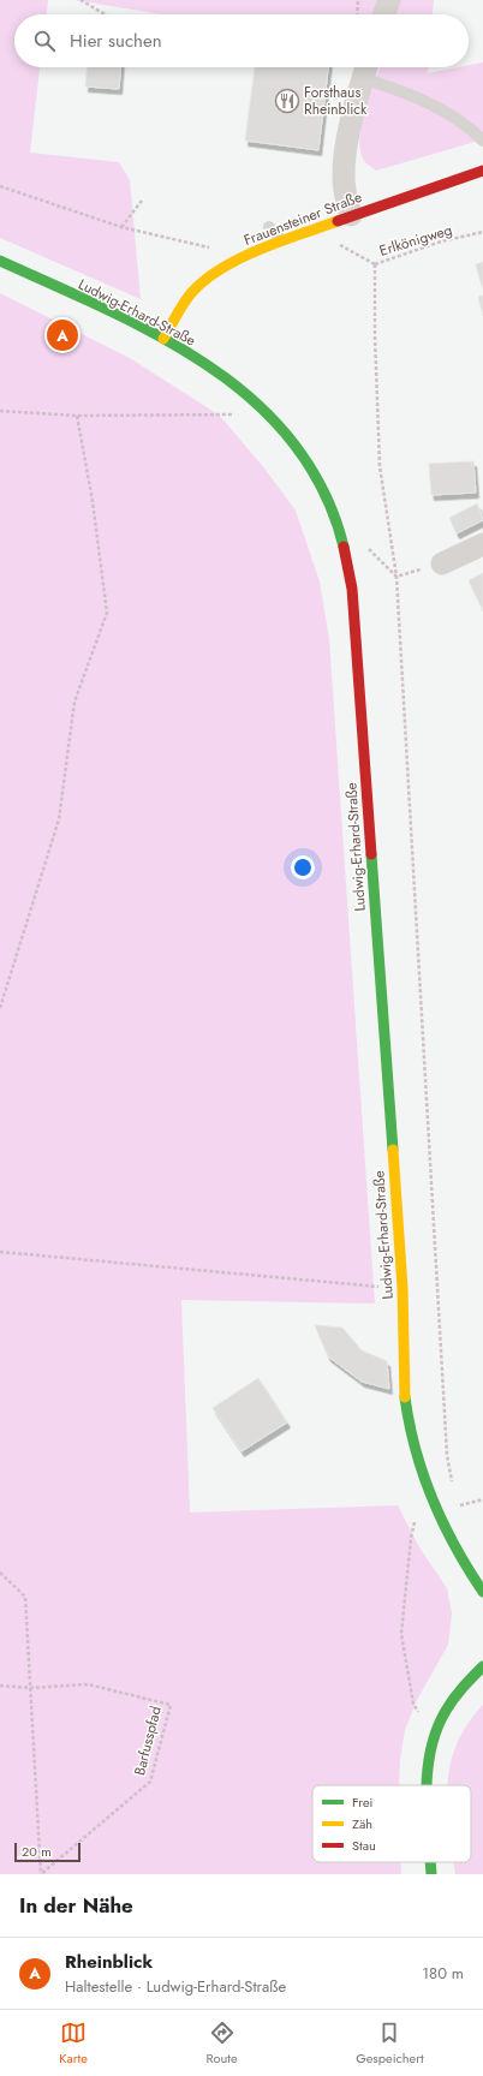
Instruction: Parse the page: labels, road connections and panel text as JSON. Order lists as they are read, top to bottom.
{
  "streets": {
    "main road": ["Frauensteiner Straße", "Ludwig-Erhard-Straße"],
    "path": ["Erlkönigweg", "Barfusspfad"]
  },
  "crossings": [
    ["Frauensteiner Straße", "Ludwig-Erhard-Straße"]
  ],
  "places": {
    "restaurant": ["Forsthaus Rheinblick"]
  },
  "legend": ["Frei", "Zäh", "Stau"],
  "scale_bar": "20 m",
  "page": {
    "search": "Hier suchen",
    "pins": "A",
    "scale": "20 m",
    "heading": "In der Nähe",
    "list": [
      {
        "mark": "A",
        "name": "Rheinblick",
        "note": "Haltestelle · Ludwig-Erhard-Straße",
        "value": "180 m"
      }
    ],
    "nav": ["Karte", "Route", "Gespeichert"]
  }
}
